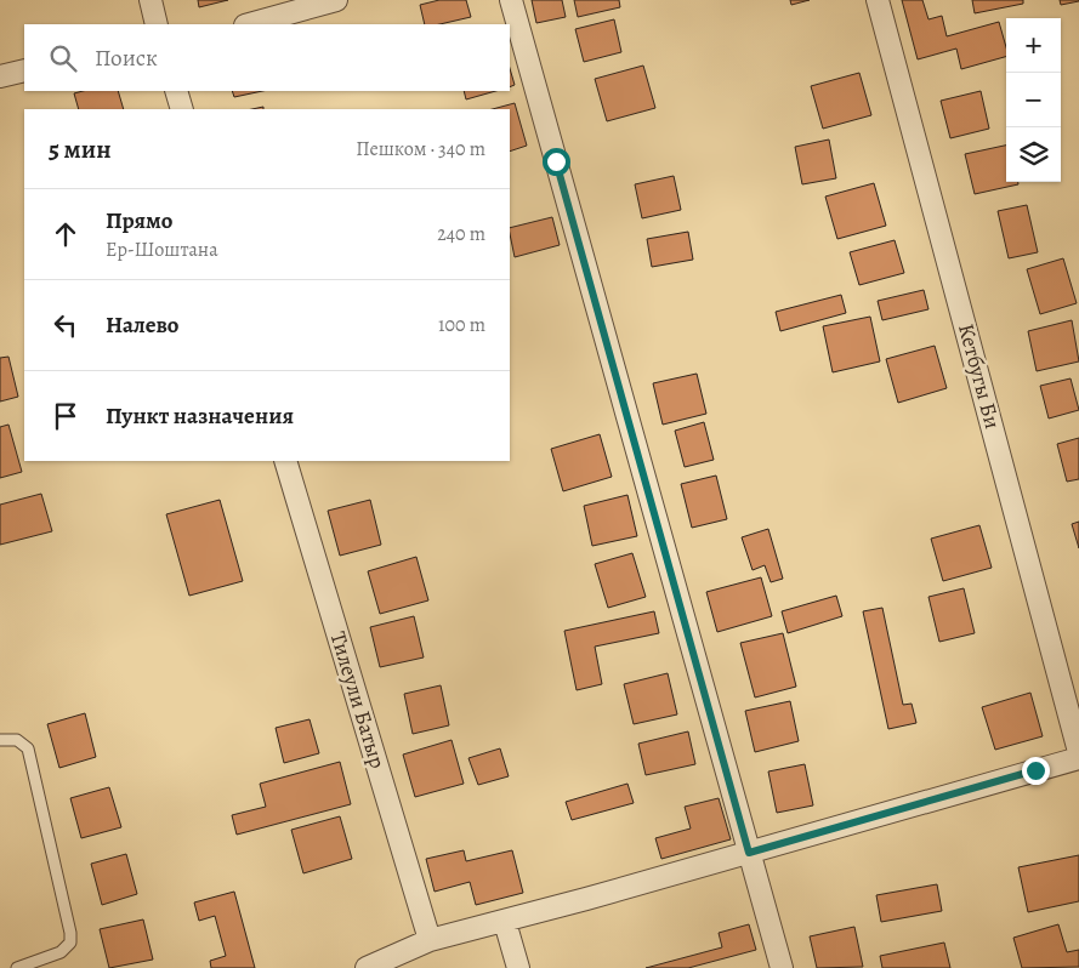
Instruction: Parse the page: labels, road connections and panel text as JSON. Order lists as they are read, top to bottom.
{
  "streets": {
    "street": ["Кетбугы Би", "Тилеули Батыр"]
  },
  "page": {
    "map_buttons": ["+", "−"],
    "search": "Поиск",
    "heading": ["5 мин", "Пешком · 340 m"],
    "list": [
      ["Прямо", "Ер-Шоштана", "240 m"],
      ["Налево", "100 m"],
      "Пункт назначения"
    ]
  }
}
